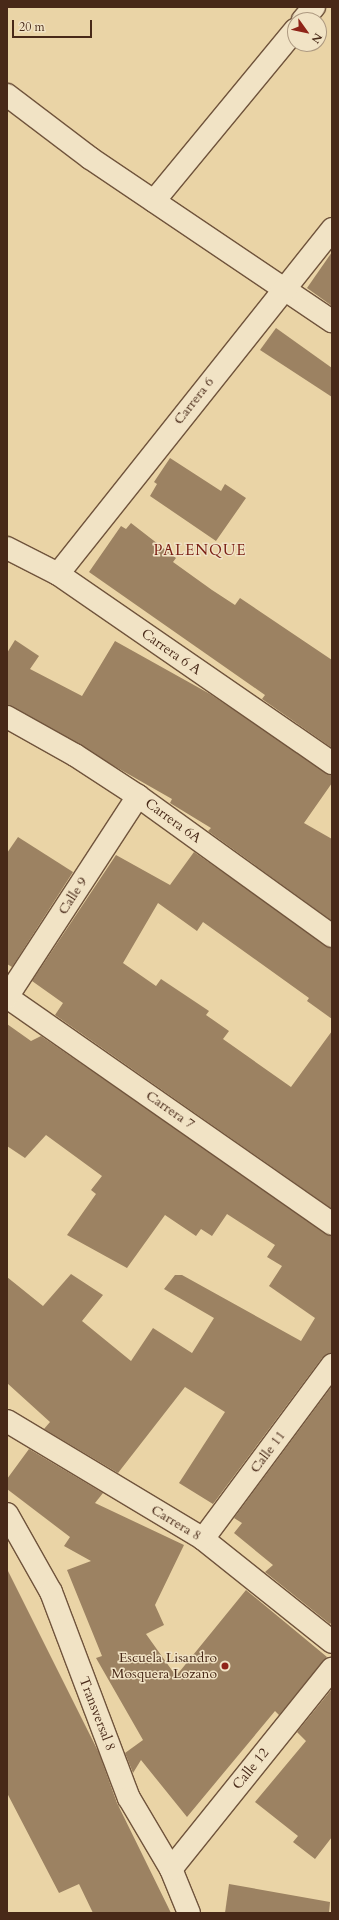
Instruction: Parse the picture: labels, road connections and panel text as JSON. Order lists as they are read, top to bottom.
{
  "streets": {
    "street": [
      "Carrera 6",
      "Carrera 6 A",
      "Carrera 6A",
      "Calle 9",
      "Carrera 7",
      "Calle 11",
      "Carrera 8",
      "Transversal 8",
      "Calle 12"
    ]
  },
  "crossings": [
    ["Carrera 6", "Carrera 6 A"],
    ["Carrera 6A", "Calle 9"],
    ["Calle 9", "Carrera 7"],
    ["Calle 11", "Carrera 8"],
    ["Transversal 8", "Calle 12"]
  ],
  "districts": ["PALENQUE"],
  "places": ["Escuela Lisandro Mosquera Lozano"],
  "scale_bar": "20 m",
  "north": "bottom right"
}
